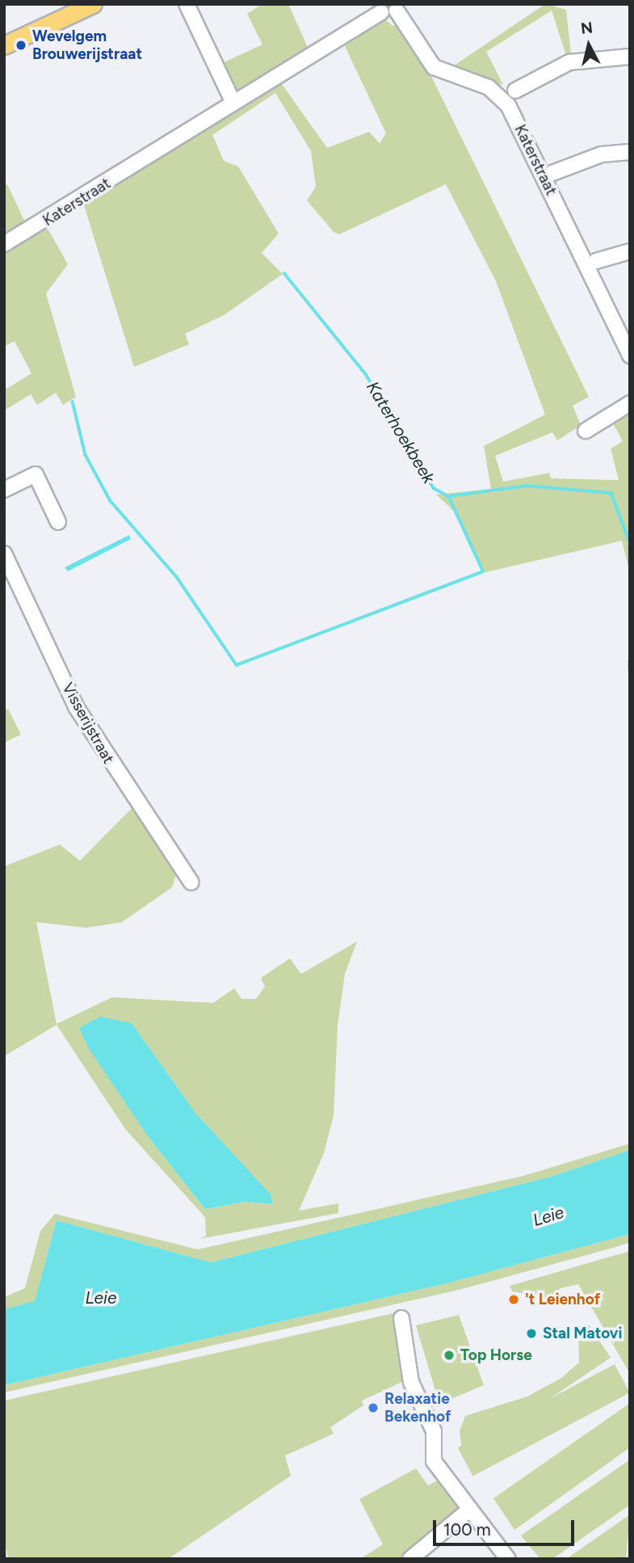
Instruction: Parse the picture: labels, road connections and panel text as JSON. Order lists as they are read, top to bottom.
{
  "streets": {
    "street": ["Katerstraat", "Visserijstraat"]
  },
  "water": ["Katerhoekbeek", "Leie"],
  "places": [
    "Wevelgem Brouwerijstraat",
    "'t Leienhof",
    "Stal Matovi",
    "Top Horse",
    "Relaxatie Bekenhof"
  ],
  "scale_bar": "100 m",
  "north": "top"
}
